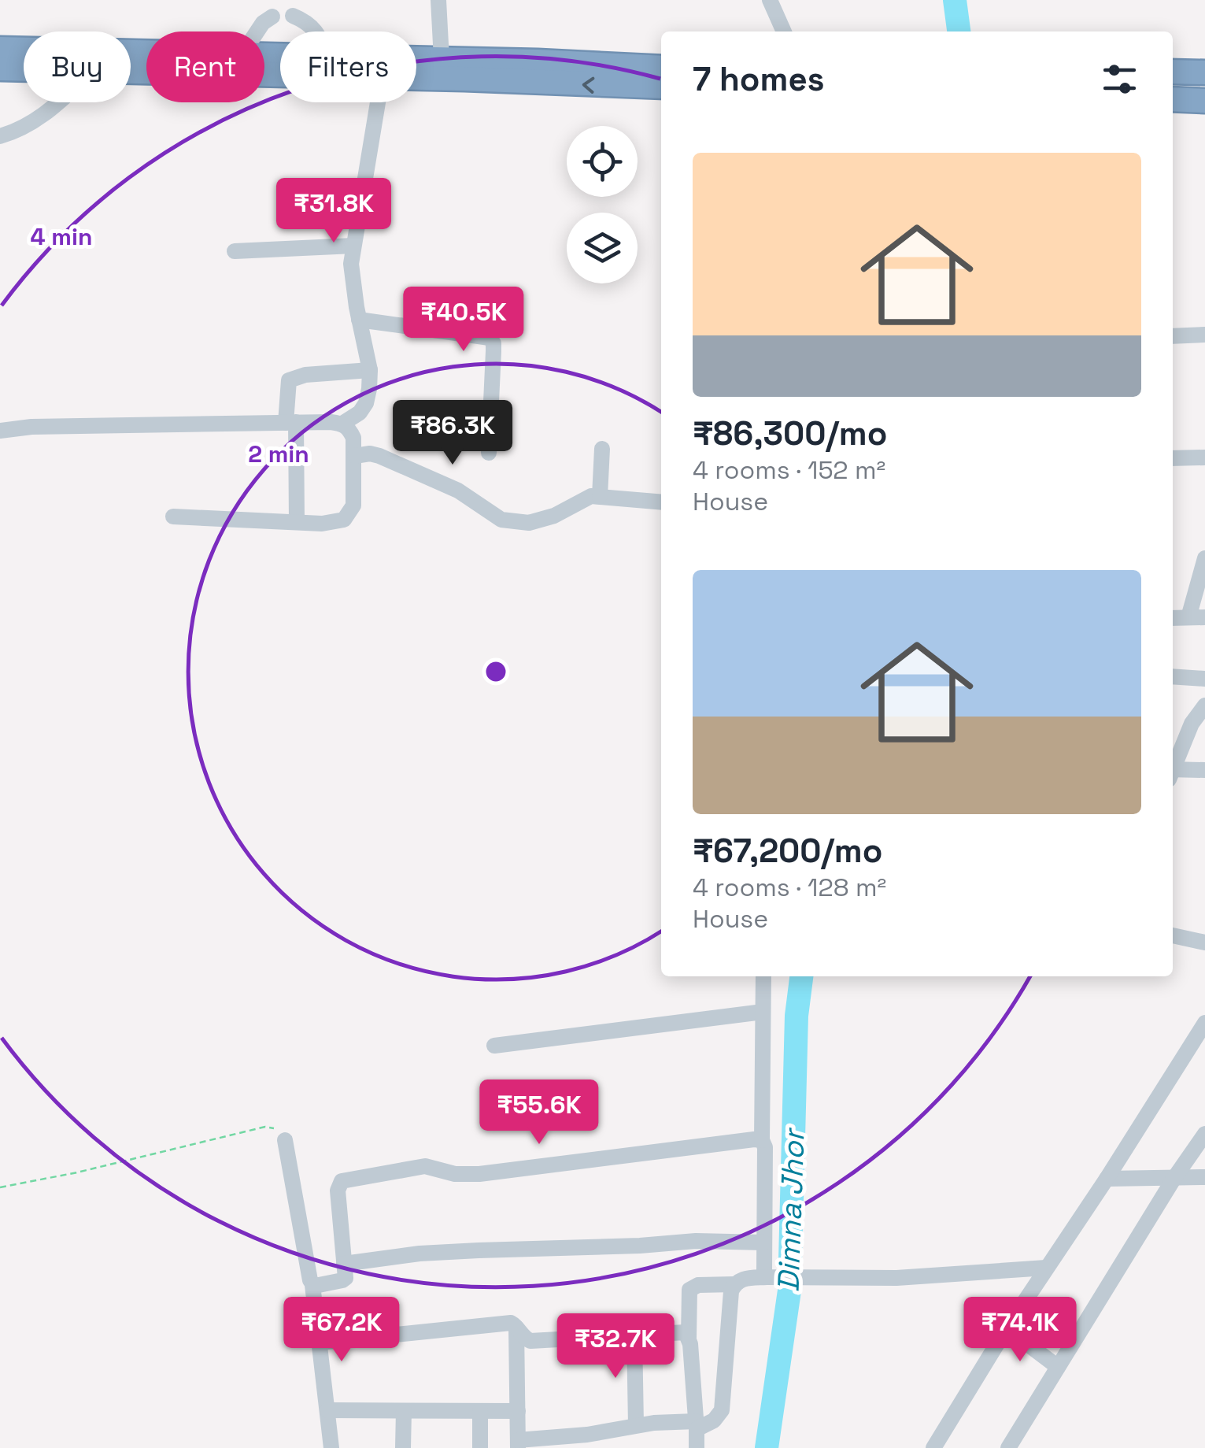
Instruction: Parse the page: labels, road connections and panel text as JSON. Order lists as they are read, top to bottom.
{
  "water": ["Dimna Jhor"],
  "page": {
    "chip": ["Buy", "Rent", "Filters"],
    "heading": "7 homes",
    "list": [
      {
        "name": "₹86,300/mo",
        "note": "4 rooms · 152 m² · House"
      },
      {
        "name": "₹67,200/mo",
        "note": "4 rooms · 128 m² · House"
      }
    ],
    "price": [
      "₹31.8K",
      "₹40.5K",
      "₹86.3K",
      "₹55.6K",
      "₹67.2K",
      "₹74.1K",
      "₹32.7K"
    ]
  },
  "rings": ["4 min", "2 min"]
}
